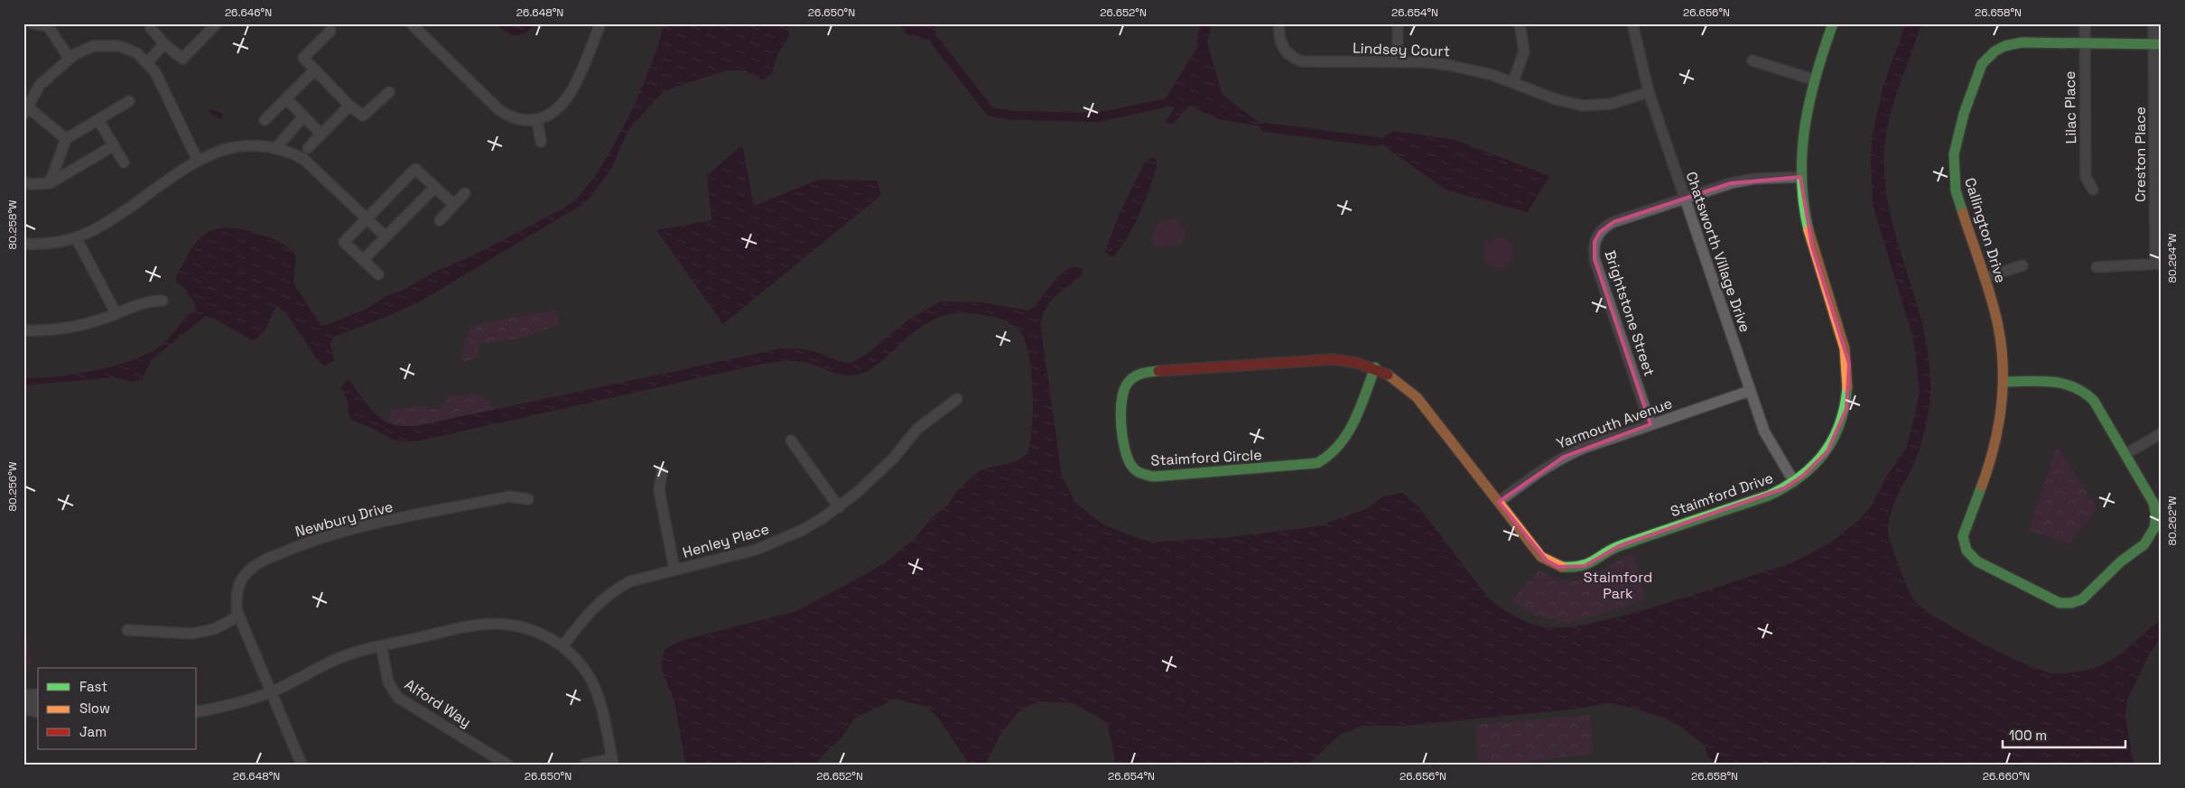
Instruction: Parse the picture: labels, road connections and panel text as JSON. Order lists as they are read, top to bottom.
{
  "streets": {
    "street": [
      "Lindsey Court",
      "Lilac Place",
      "Creston Place",
      "Callington Drive",
      "Chatsworth Village Drive",
      "Brightstone Street",
      "Yarmouth Avenue",
      "Staimford Circle",
      "Staimford Drive",
      "Newbury Drive",
      "Henley Place",
      "Alford Way"
    ]
  },
  "crossings": [
    ["Lindsey Court", "Chatsworth Village Drive"],
    ["Lilac Place", "Callington Drive"],
    ["Chatsworth Village Drive", "Brightstone Street"],
    ["Chatsworth Village Drive", "Yarmouth Avenue"],
    ["Chatsworth Village Drive", "Staimford Drive"],
    ["Brightstone Street", "Yarmouth Avenue"],
    ["Brightstone Street", "Staimford Drive"],
    ["Yarmouth Avenue", "Staimford Drive"],
    ["Staimford Circle", "Staimford Drive"]
  ],
  "parks": ["Staimford Park"],
  "legend": ["Fast", "Slow", "Jam"],
  "scale_bar": "100 m",
  "coordinates": [
    "26.646°N",
    "26.648°N",
    "26.650°N",
    "26.652°N",
    "26.654°N",
    "26.656°N",
    "26.658°N",
    "80.258°W",
    "80.264°W",
    "80.256°W",
    "80.262°W",
    "26.660°N"
  ]
}
